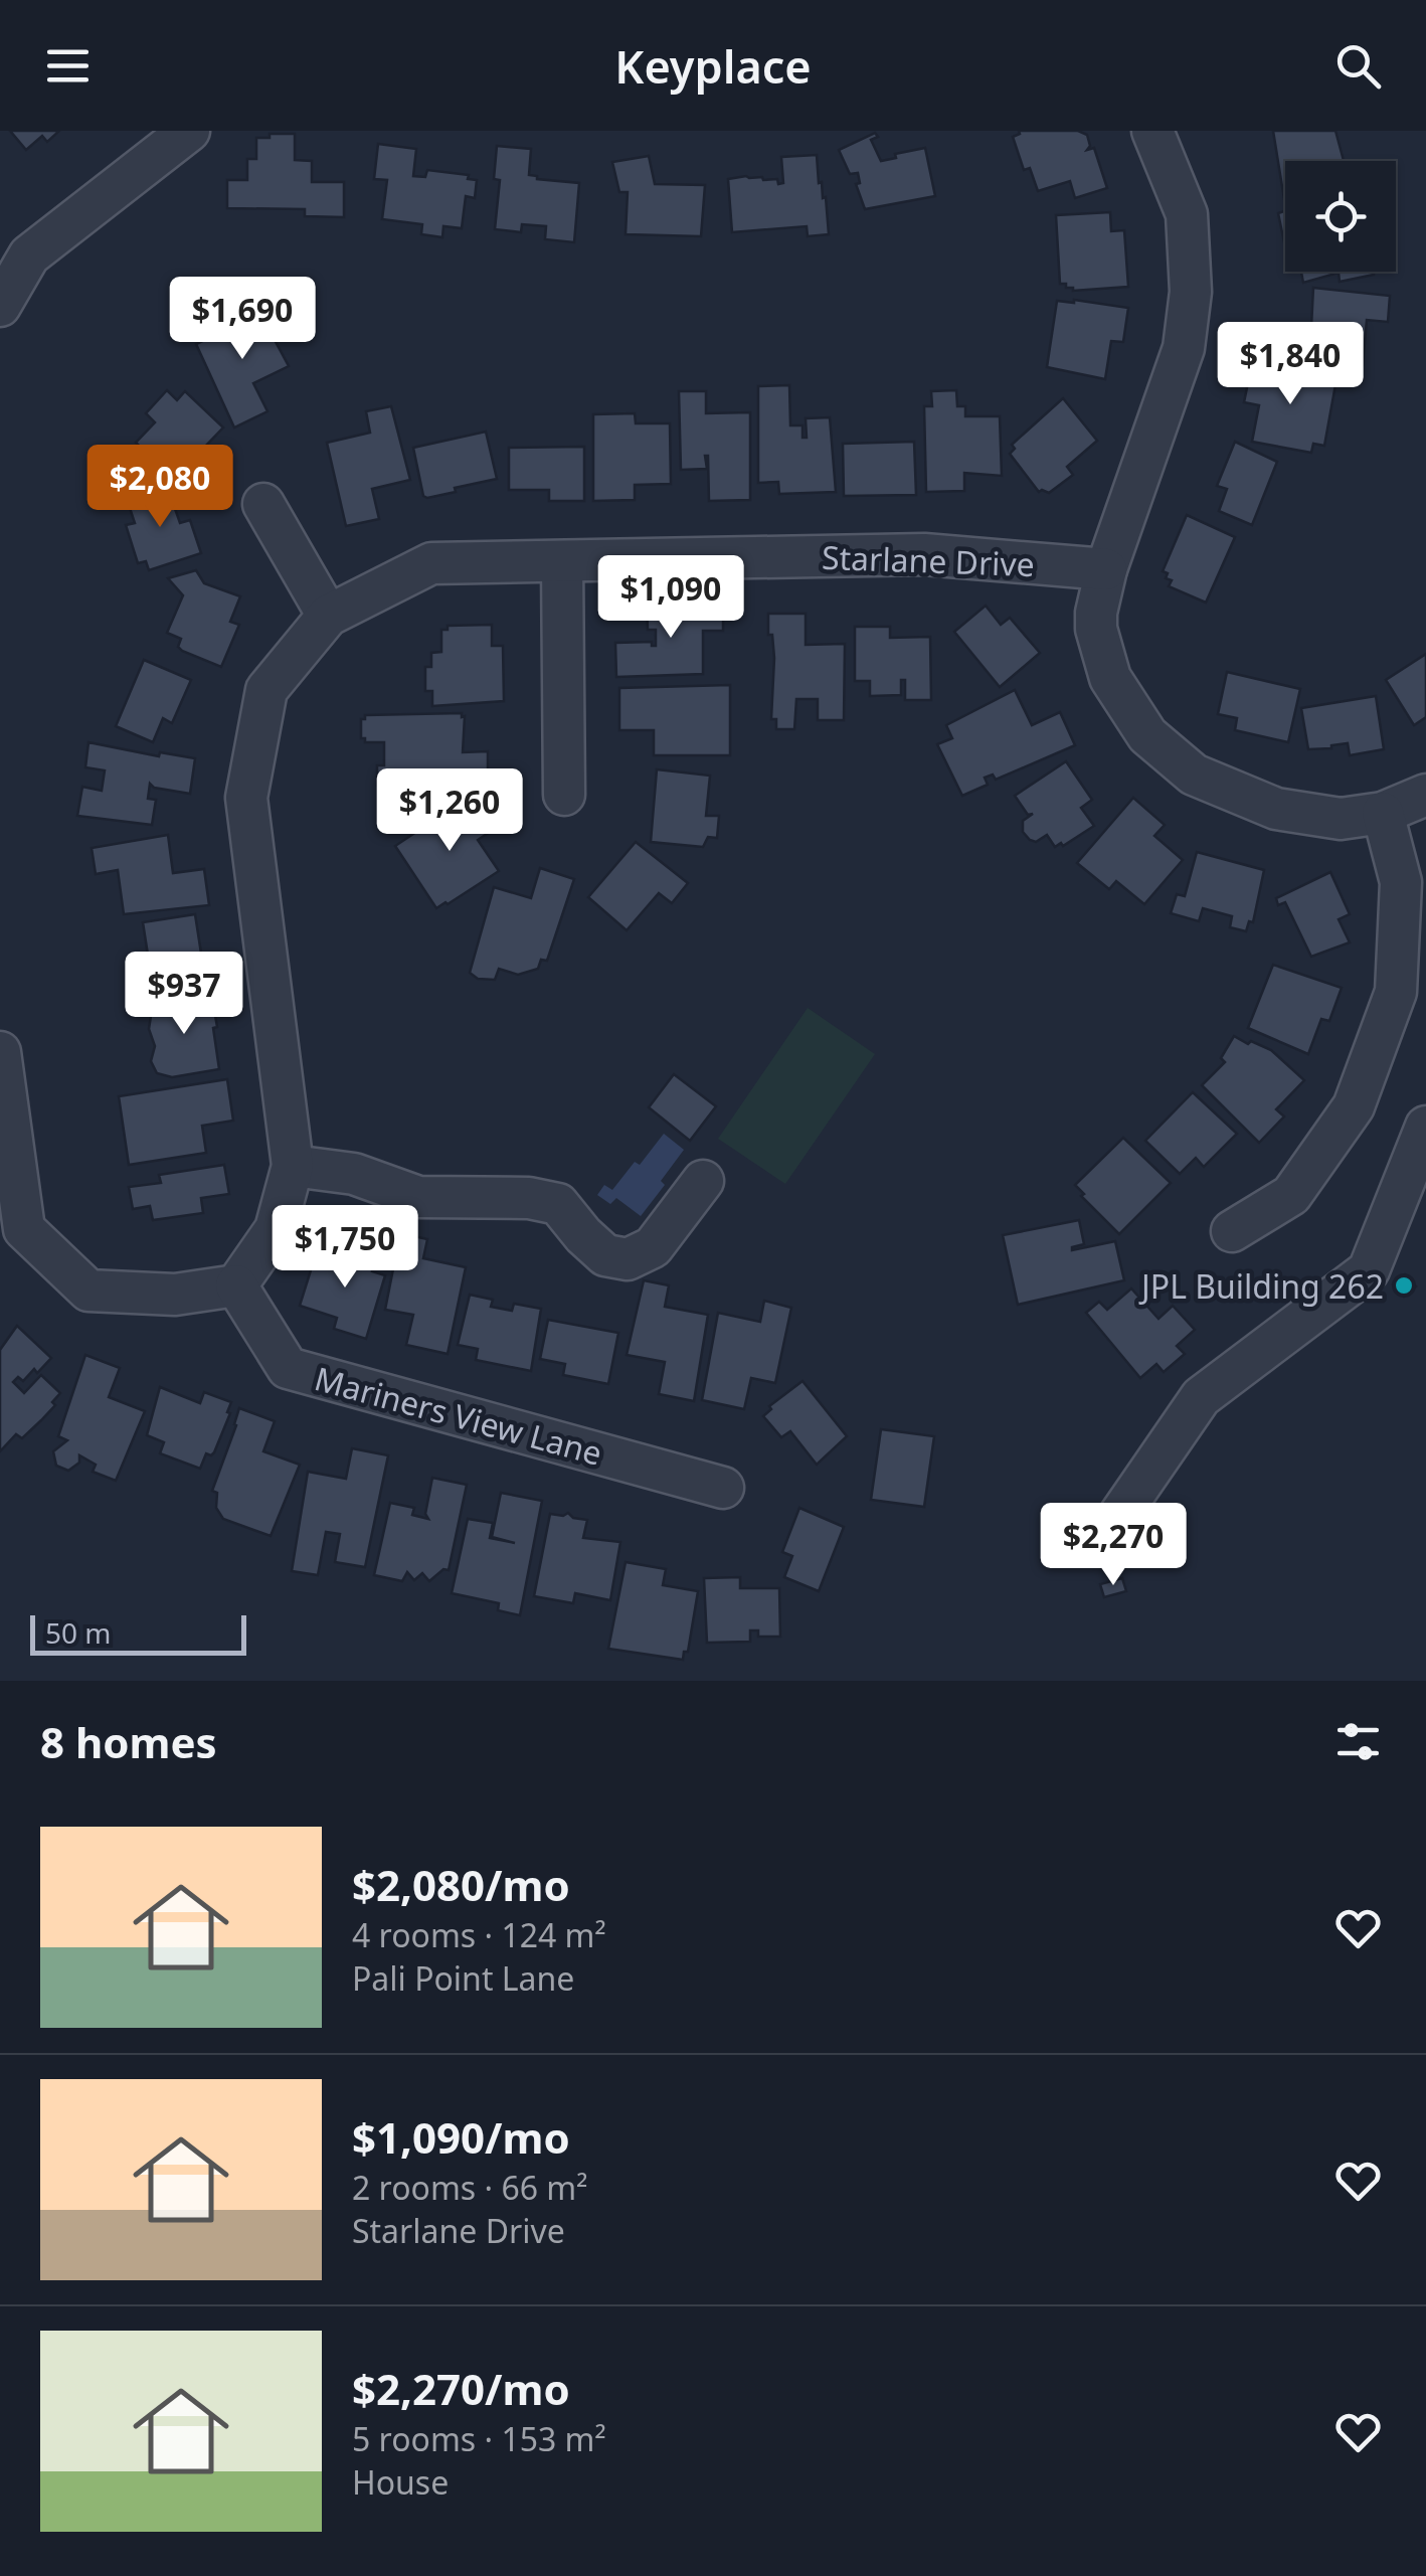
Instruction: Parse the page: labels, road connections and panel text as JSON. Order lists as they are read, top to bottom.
{
  "streets": {
    "street": ["Starlane Drive", "Mariners View Lane"]
  },
  "crossings": [
    ["Starlane Drive", "Mariners View Lane"]
  ],
  "places": ["JPL Building 262"],
  "scale_bar": "50 m",
  "page": {
    "header": "Keyplace",
    "price": [
      "$1,690",
      "$1,840",
      "$2,080",
      "$1,090",
      "$1,260",
      "$937",
      "$1,750",
      "$2,270"
    ],
    "scale": "50 m",
    "heading": "8 homes",
    "list": [
      {
        "name": "$2,080/mo",
        "note": "4 rooms · 124 m² · Pali Point Lane"
      },
      {
        "name": "$1,090/mo",
        "note": "2 rooms · 66 m² · Starlane Drive"
      },
      {
        "name": "$2,270/mo",
        "note": "5 rooms · 153 m² · House"
      }
    ]
  }
}
